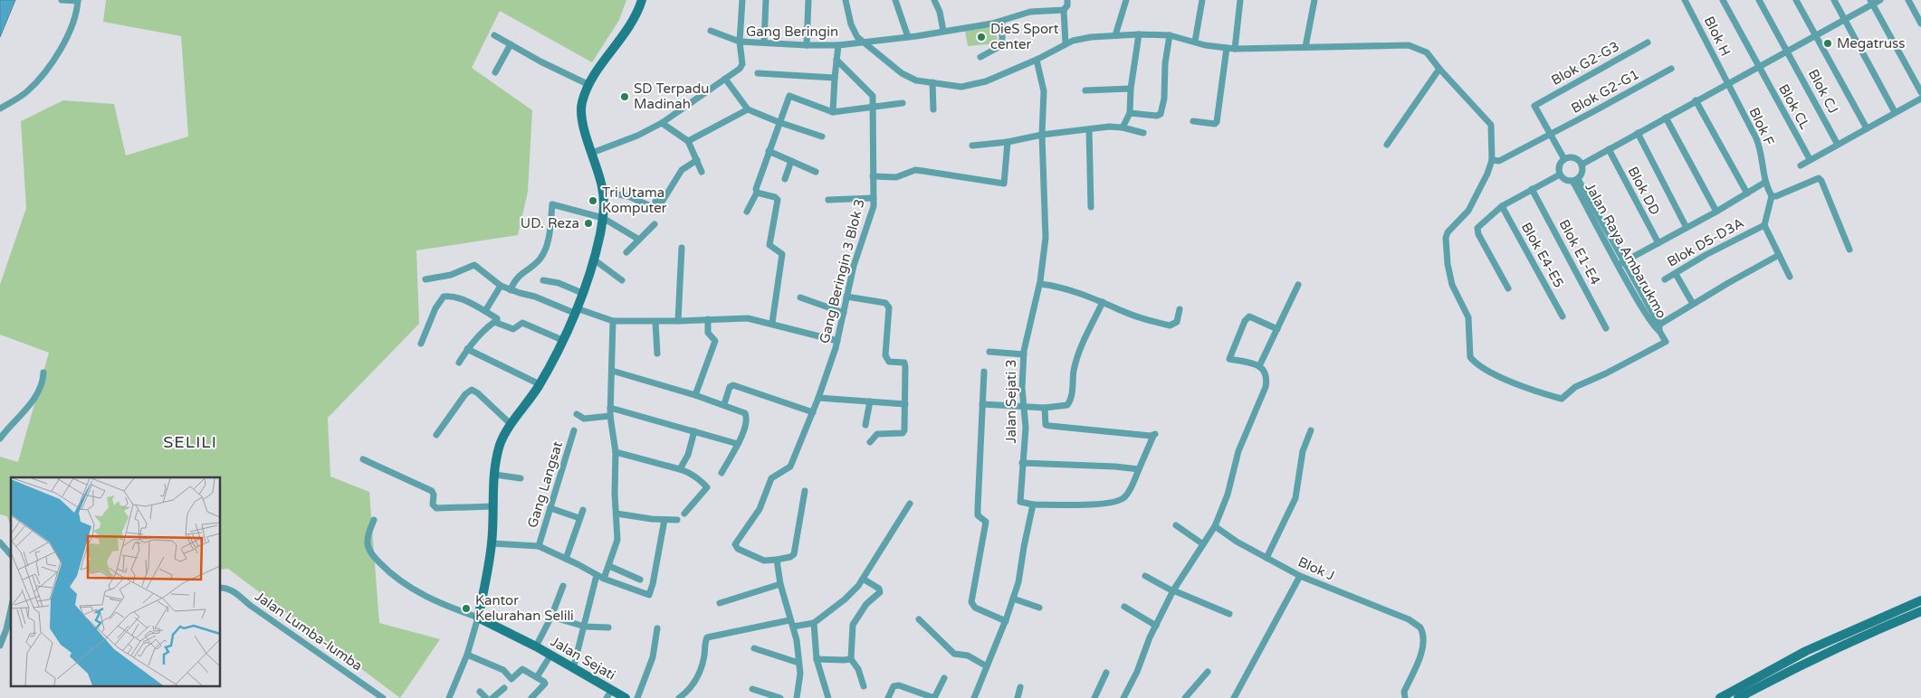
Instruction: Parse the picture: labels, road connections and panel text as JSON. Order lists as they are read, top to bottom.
{
  "streets": {
    "main road": ["Jalan Sejati"],
    "street": [
      "Gang Beringin",
      "Blok H",
      "Blok G2-G3",
      "Blok G2-G1",
      "Blok CJ",
      "Blok CL",
      "Blok F",
      "Blok DD",
      "Blok D5-D3A",
      "Jalan Raya Ambarukmo",
      "Blok E1-E4",
      "Blok E4-E5",
      "Gang Beringin 3 Blok 3",
      "Jalan Sejati 3",
      "Gang Langsat",
      "Blok J",
      "Jalan Lumba-lumba"
    ]
  },
  "crossings": [
    ["Blok H", "Blok F"],
    ["Blok G2-G3", "Blok G2-G1"],
    ["Blok G2-G1", "Jalan Raya Ambarukmo"]
  ],
  "districts": ["SELILI"],
  "places": [
    "DieS Sport center",
    "Megatruss",
    "SD Terpadu Madinah",
    "Tri Utama Komputer",
    "UD. Reza",
    "Kantor Kelurahan Selili"
  ]
}
